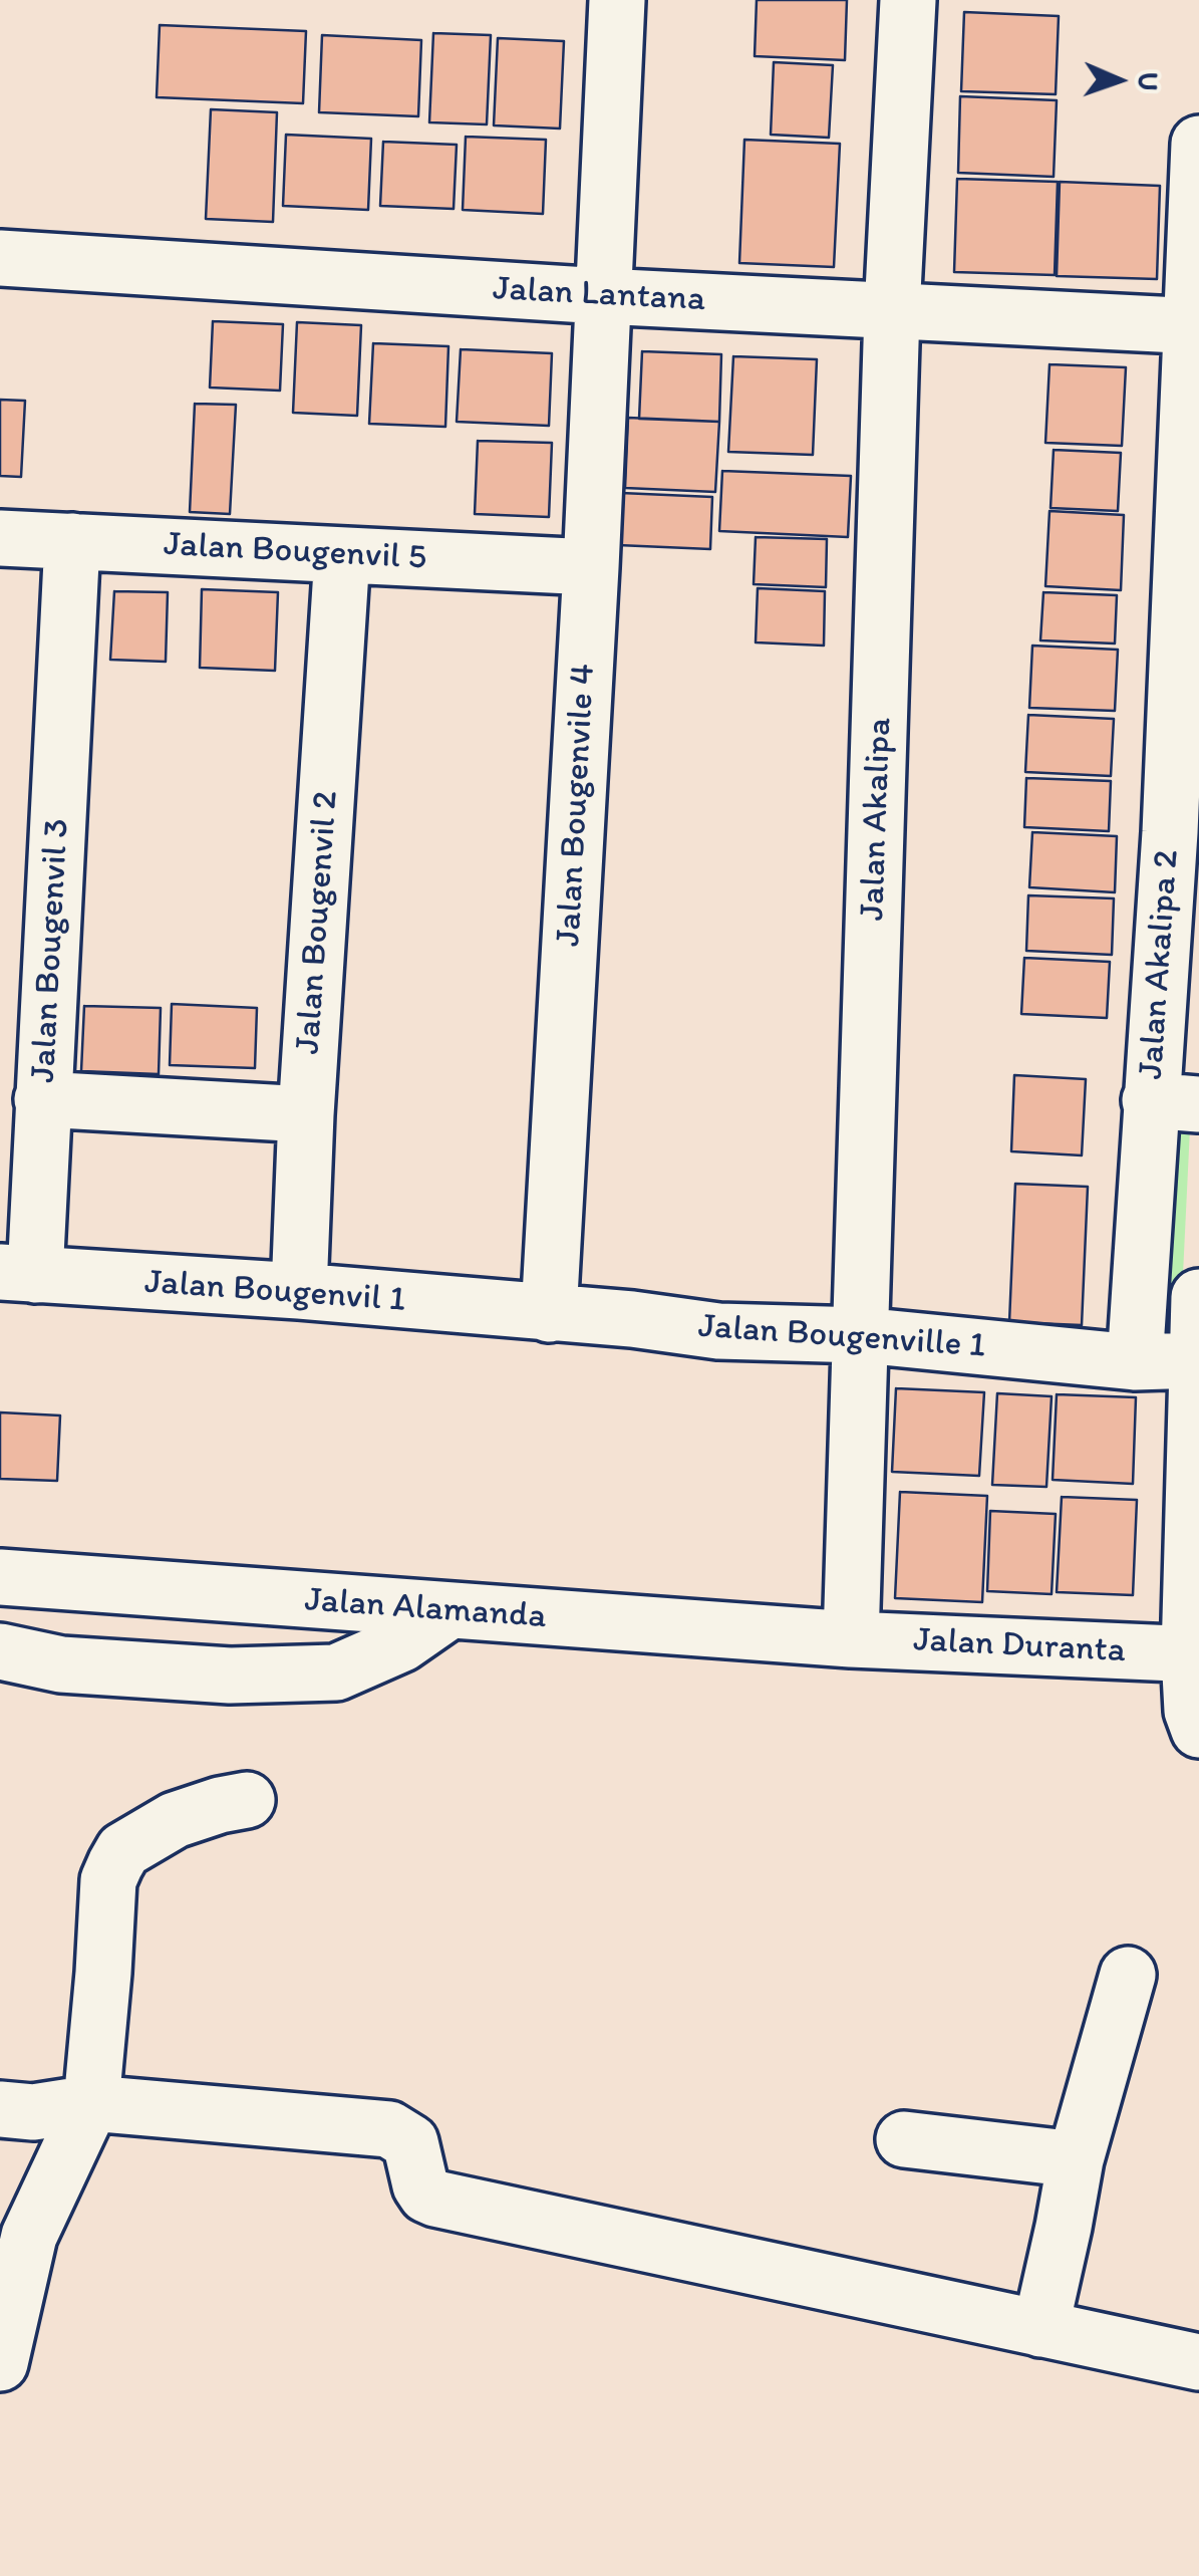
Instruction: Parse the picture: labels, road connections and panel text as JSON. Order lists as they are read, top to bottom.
{
  "streets": {
    "street": [
      "Jalan Lantana",
      "Jalan Bougenvil 5",
      "Jalan Bougenvile 4",
      "Jalan Akalipa",
      "Jalan Bougenvil 2",
      "Jalan Bougenvil 3",
      "Jalan Akalipa 2",
      "Jalan Bougenvil 1",
      "Jalan Bougenville 1",
      "Jalan Alamanda",
      "Jalan Duranta"
    ]
  },
  "crossings": [
    ["Jalan Lantana", "Jalan Bougenvile 4"],
    ["Jalan Lantana", "Jalan Akalipa"],
    ["Jalan Lantana", "Jalan Akalipa 2"],
    ["Jalan Bougenvil 5", "Jalan Bougenvile 4"],
    ["Jalan Bougenvil 5", "Jalan Bougenvil 2"],
    ["Jalan Bougenvil 5", "Jalan Bougenvil 3"],
    ["Jalan Bougenvile 4", "Jalan Bougenvil 1"],
    ["Jalan Bougenvile 4", "Jalan Bougenville 1"],
    ["Jalan Akalipa", "Jalan Bougenville 1"],
    ["Jalan Akalipa", "Jalan Alamanda"],
    ["Jalan Akalipa", "Jalan Duranta"],
    ["Jalan Bougenvil 2", "Jalan Bougenvil 3"],
    ["Jalan Bougenvil 2", "Jalan Bougenvil 1"],
    ["Jalan Akalipa 2", "Jalan Bougenville 1"],
    ["Jalan Bougenvil 1", "Jalan Bougenville 1"],
    ["Jalan Alamanda", "Jalan Duranta"]
  ],
  "north": "right"
}
